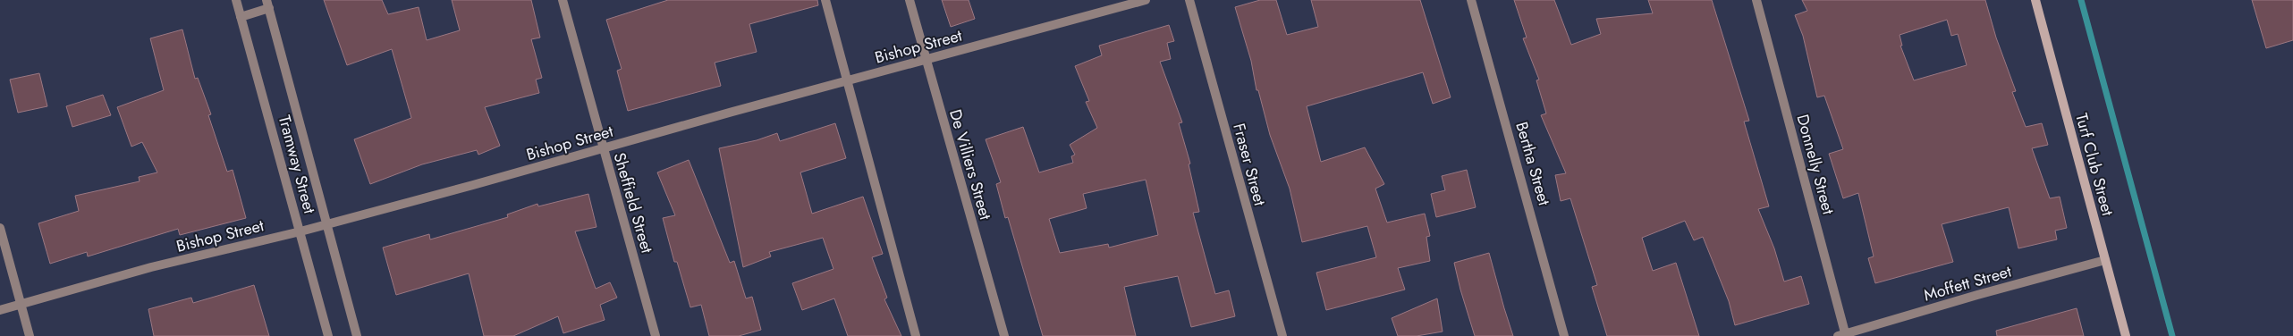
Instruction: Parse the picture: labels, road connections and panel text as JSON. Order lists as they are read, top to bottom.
{
  "streets": {
    "main road": ["Turf Club Street"],
    "street": [
      "Bishop Street",
      "Bertha Street",
      "Tramway Street",
      "De Villiers Street",
      "Fraser Street",
      "Donnelly Street",
      "Sheffield Street",
      "Moffett Street"
    ]
  },
  "crossings": [
    ["Bishop Street", "Tramway Street"],
    ["Bishop Street", "De Villiers Street"],
    ["Bishop Street", "Sheffield Street"],
    ["Donnelly Street", "Moffett Street"],
    ["Turf Club Street", "Moffett Street"]
  ]
}
